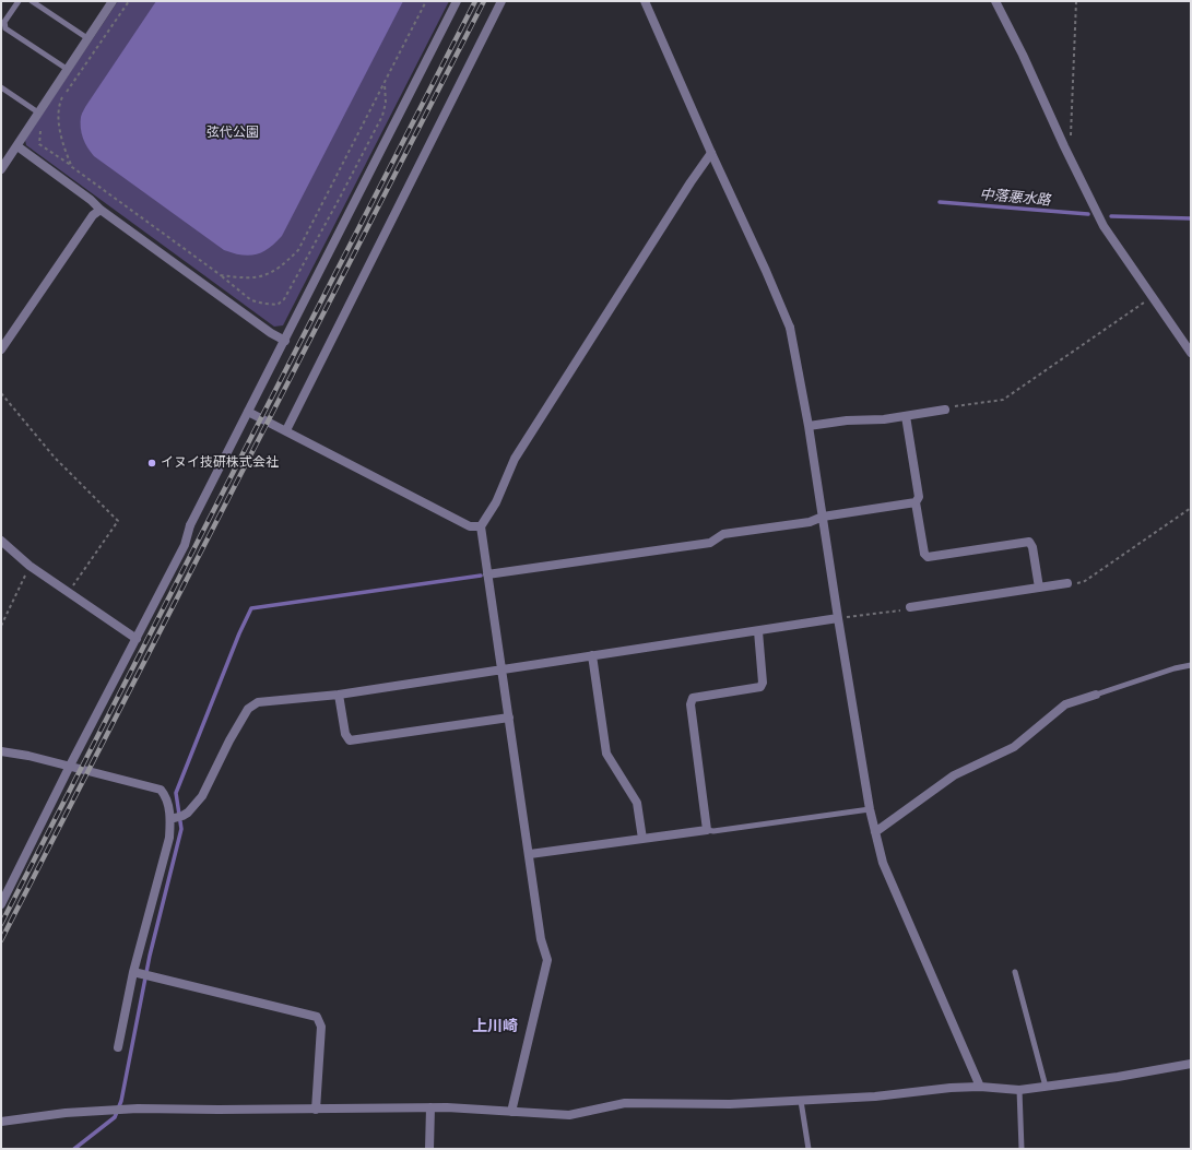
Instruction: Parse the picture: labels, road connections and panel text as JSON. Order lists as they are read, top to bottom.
{
  "districts": ["上川崎"],
  "water": ["中落悪水路"],
  "parks": ["弦代公園"],
  "places": ["イヌイ技研株式会社"]
}
